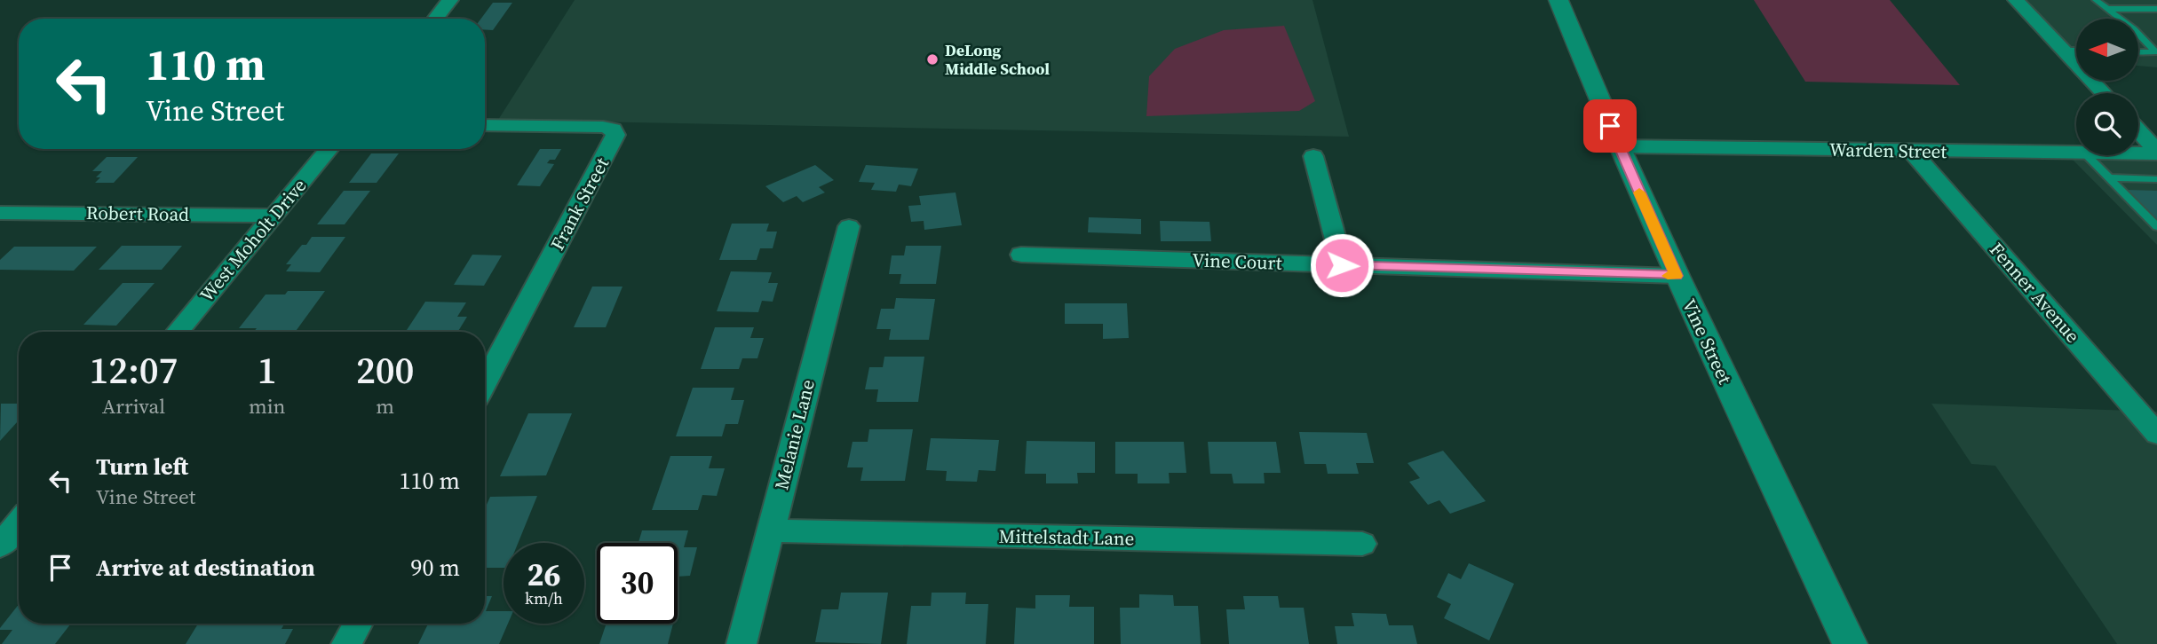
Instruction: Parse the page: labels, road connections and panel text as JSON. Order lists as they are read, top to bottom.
{
  "streets": {
    "street": [
      "Warden Street",
      "Frank Street",
      "Robert Road",
      "West Moholt Drive",
      "Vine Court",
      "Fenner Avenue",
      "Vine Street",
      "Melanie Lane",
      "Mittelstadt Lane"
    ]
  },
  "crossings": [
    ["Warden Street", "Fenner Avenue"],
    ["Warden Street", "Vine Street"],
    ["Robert Road", "West Moholt Drive"],
    ["Vine Court", "Vine Street"],
    ["Melanie Lane", "Mittelstadt Lane"]
  ],
  "places": ["DeLong Middle School"],
  "north": "left",
  "page": {
    "turn": ["110 m", "Vine Street"],
    "eta": [
      "12:07",
      "Arrival",
      "1",
      "min",
      "200",
      "m"
    ],
    "list": [
      {
        "name": "Turn left",
        "note": "Vine Street",
        "value": "110 m"
      },
      {
        "name": "Arrive at destination",
        "value": "90 m"
      }
    ],
    "speed": "26 km/h",
    "limit": "30"
  }
}
